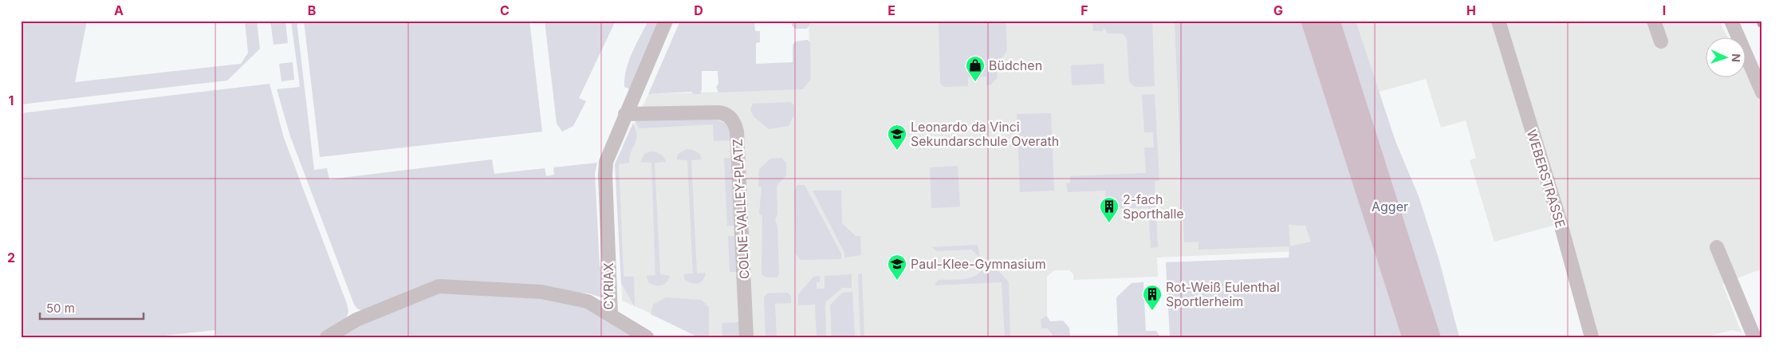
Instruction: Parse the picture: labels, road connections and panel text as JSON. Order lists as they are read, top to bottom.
{
  "streets": {
    "street": ["WEBERSTRASSE", "COLNE-VALLEY-PLATZ", "CYRIAX"]
  },
  "crossings": [
    ["COLNE-VALLEY-PLATZ", "CYRIAX"]
  ],
  "parks": ["Agger"],
  "places": {
    "shop": ["Büdchen"],
    "school or university": ["Leonardo da Vinci Sekundarschule Overath", "Paul-Klee-Gymnasium"],
    "building": ["2-fach Sporthalle", "Rot-Weiß Eulenthal Sportlerheim"]
  },
  "scale_bar": "50 m",
  "north": "right",
  "grid": {
    "columns": [
      "A",
      "B",
      "C",
      "D",
      "E",
      "F",
      "G",
      "H",
      "I"
    ],
    "rows": ["1", "2"]
  }
}
